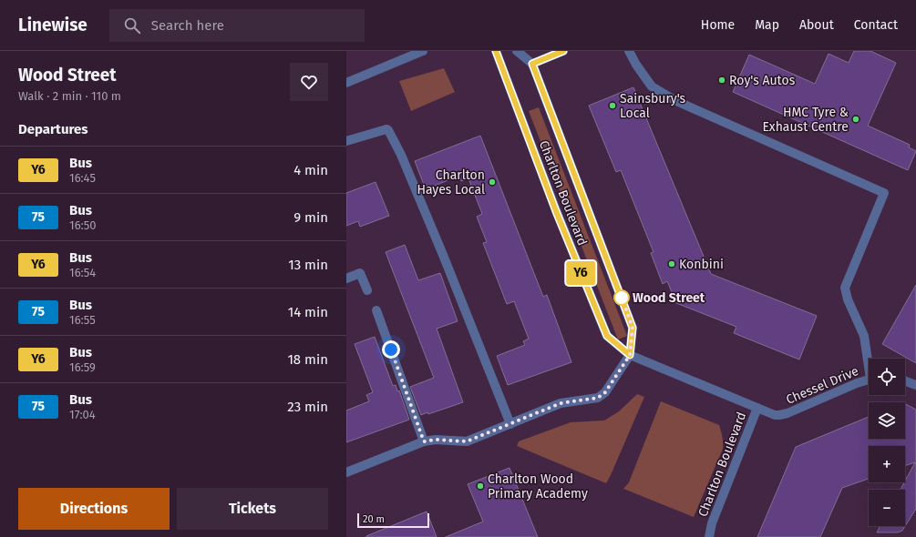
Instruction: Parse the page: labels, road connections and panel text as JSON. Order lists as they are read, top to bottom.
{
  "streets": {
    "street": ["Charlton Boulevard", "Chessel Drive"]
  },
  "crossings": [
    ["Charlton Boulevard", "Chessel Drive"]
  ],
  "places": [
    "Roy's Autos",
    "Sainsbury's Local",
    "HMC Tyre & Exhaust Centre",
    "Charlton Hayes Local",
    "Konbini",
    "Wood Street",
    "Charlton Wood Primary Academy"
  ],
  "lines": ["bus line Y6"],
  "scale_bar": "20 m",
  "page": {
    "header": "Linewise",
    "search": "Search here",
    "nav": [
      "Home",
      "Map",
      "About",
      "Contact"
    ],
    "heading": [
      ["Wood Street", "Walk · 2 min · 110 m"],
      "Departures"
    ],
    "on_map": "Y6",
    "list": [
      {
        "mark": "Y6",
        "name": "Bus",
        "note": "16:45",
        "value": "4 min"
      },
      {
        "mark": "75",
        "name": "Bus",
        "note": "16:50",
        "value": "9 min"
      },
      {
        "mark": "Y6",
        "name": "Bus",
        "note": "16:54",
        "value": "13 min"
      },
      {
        "mark": "75",
        "name": "Bus",
        "note": "16:55",
        "value": "14 min"
      },
      {
        "mark": "Y6",
        "name": "Bus",
        "note": "16:59",
        "value": "18 min"
      },
      {
        "mark": "75",
        "name": "Bus",
        "note": "17:04",
        "value": "23 min"
      }
    ],
    "map_buttons": ["+", "−"],
    "buttons": ["Directions", "Tickets"],
    "scale": "20 m"
  }
}
